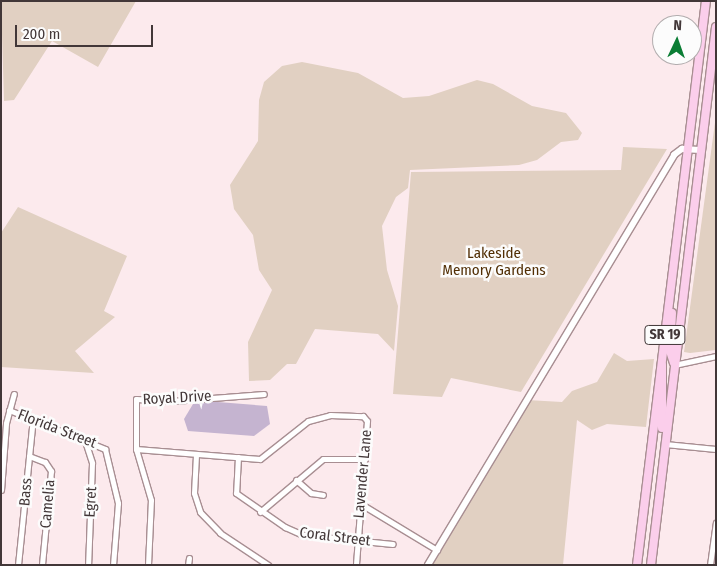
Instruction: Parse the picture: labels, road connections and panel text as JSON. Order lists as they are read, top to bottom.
{
  "streets": {
    "main road": ["SR 19"],
    "street": [
      "Royal Drive",
      "Florida Street",
      "Lavender Lane",
      "Bass",
      "Egret",
      "Camelia",
      "Coral Street"
    ]
  },
  "crossings": [
    ["Royal Drive", "Lavender Lane"],
    ["Florida Street", "Bass"],
    ["Florida Street", "Egret"],
    ["Lavender Lane", "Coral Street"],
    ["Bass", "Camelia"]
  ],
  "parks": ["Lakeside Memory Gardens"],
  "scale_bar": "200 m",
  "north": "top"
}
